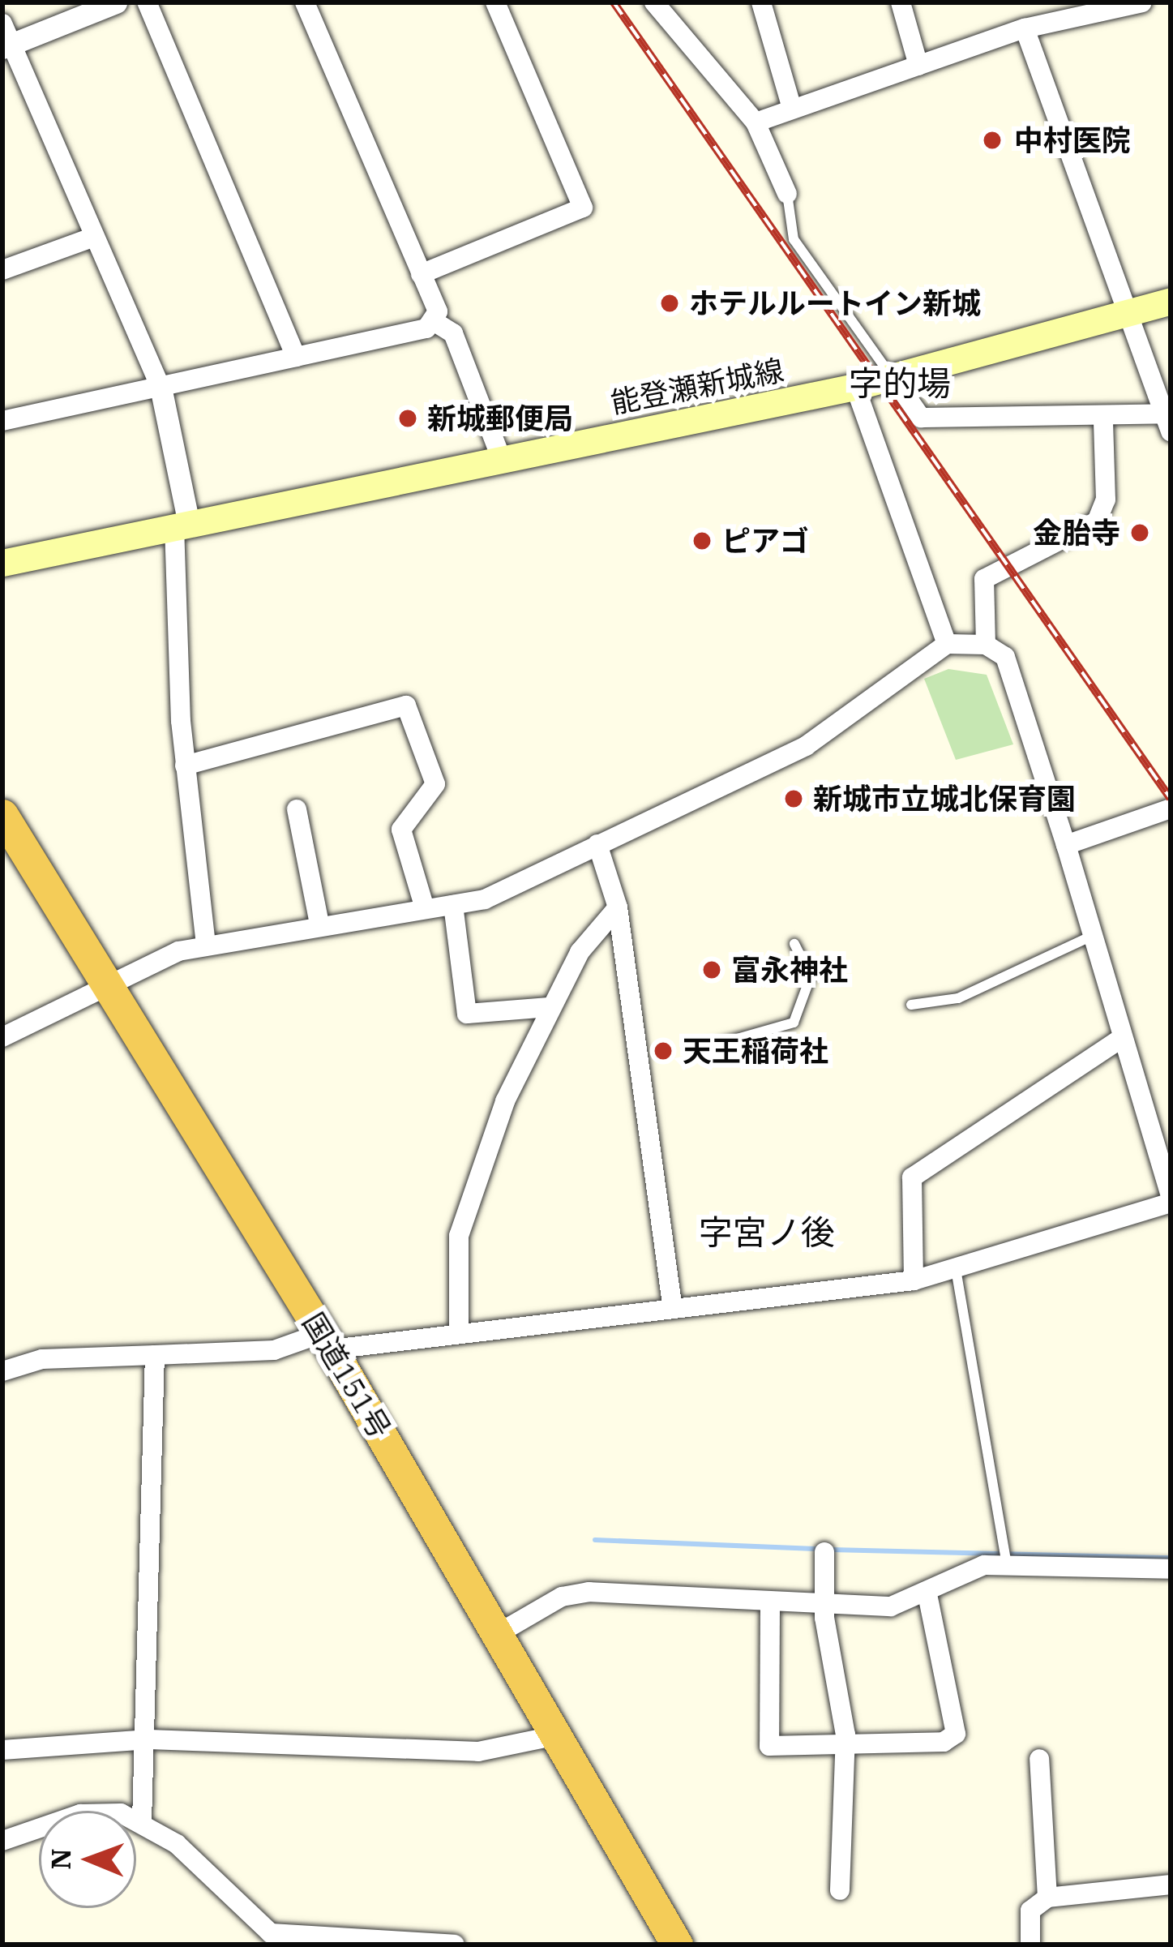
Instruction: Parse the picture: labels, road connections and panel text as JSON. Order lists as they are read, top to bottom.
{
  "streets": {
    "highway": ["国道151号"],
    "main road": ["能登瀬新城線"]
  },
  "districts": ["字的場", "字宮ノ後"],
  "places": [
    "中村医院",
    "ホテルルートイン新城",
    "新城郵便局",
    "金胎寺",
    "ピアゴ",
    "新城市立城北保育園",
    "富永神社",
    "天王稲荷社"
  ],
  "north": "left"
}
